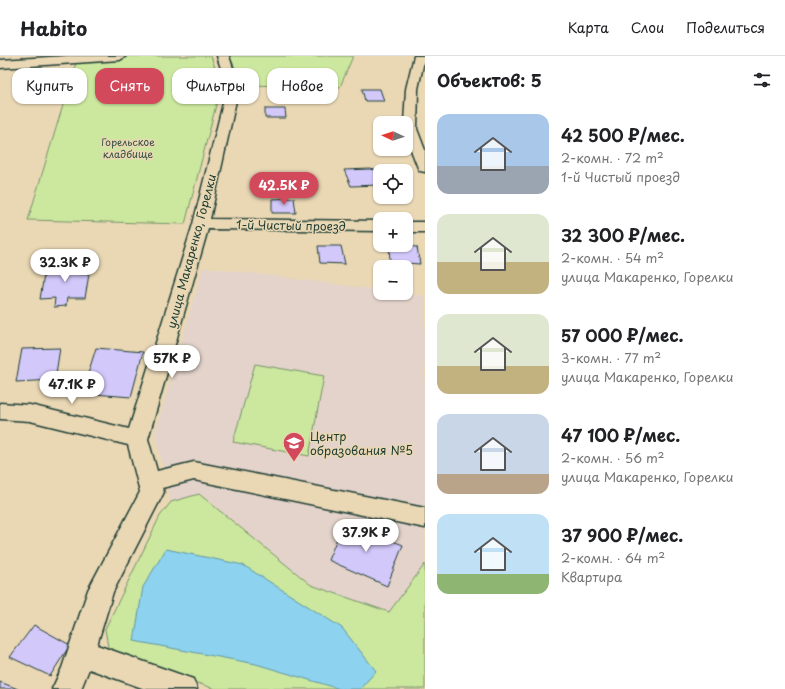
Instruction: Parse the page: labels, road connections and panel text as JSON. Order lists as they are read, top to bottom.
{
  "streets": {
    "street": ["1-й Чистый проезд", "улица Макаренко, Горелки"]
  },
  "crossings": [
    ["1-й Чистый проезд", "улица Макаренко, Горелки"]
  ],
  "parks": ["Горельское кладбище"],
  "places": {
    "school or university": ["Центр образования №5"]
  },
  "north": "left",
  "page": {
    "header": "Habito",
    "nav": ["Карта", "Слои", "Поделиться"],
    "heading": "Объектов: 5",
    "chip": [
      "Купить",
      "Снять",
      "Фильтры",
      "Новое"
    ],
    "list": [
      {
        "name": "42 500 ₽/мес.",
        "note": "2-комн. · 72 m² · 1-й Чистый проезд"
      },
      {
        "name": "32 300 ₽/мес.",
        "note": "2-комн. · 54 m² · улица Макаренко, Горелки"
      },
      {
        "name": "57 000 ₽/мес.",
        "note": "3-комн. · 77 m² · улица Макаренко, Горелки"
      },
      {
        "name": "47 100 ₽/мес.",
        "note": "2-комн. · 56 m² · улица Макаренко, Горелки"
      },
      {
        "name": "37 900 ₽/мес.",
        "note": "2-комн. · 64 m² · Квартира"
      }
    ],
    "map_buttons": ["+", "−"],
    "price": [
      "42.5K ₽",
      "32.3K ₽",
      "57K ₽",
      "47.1K ₽",
      "37.9K ₽"
    ]
  }
}
